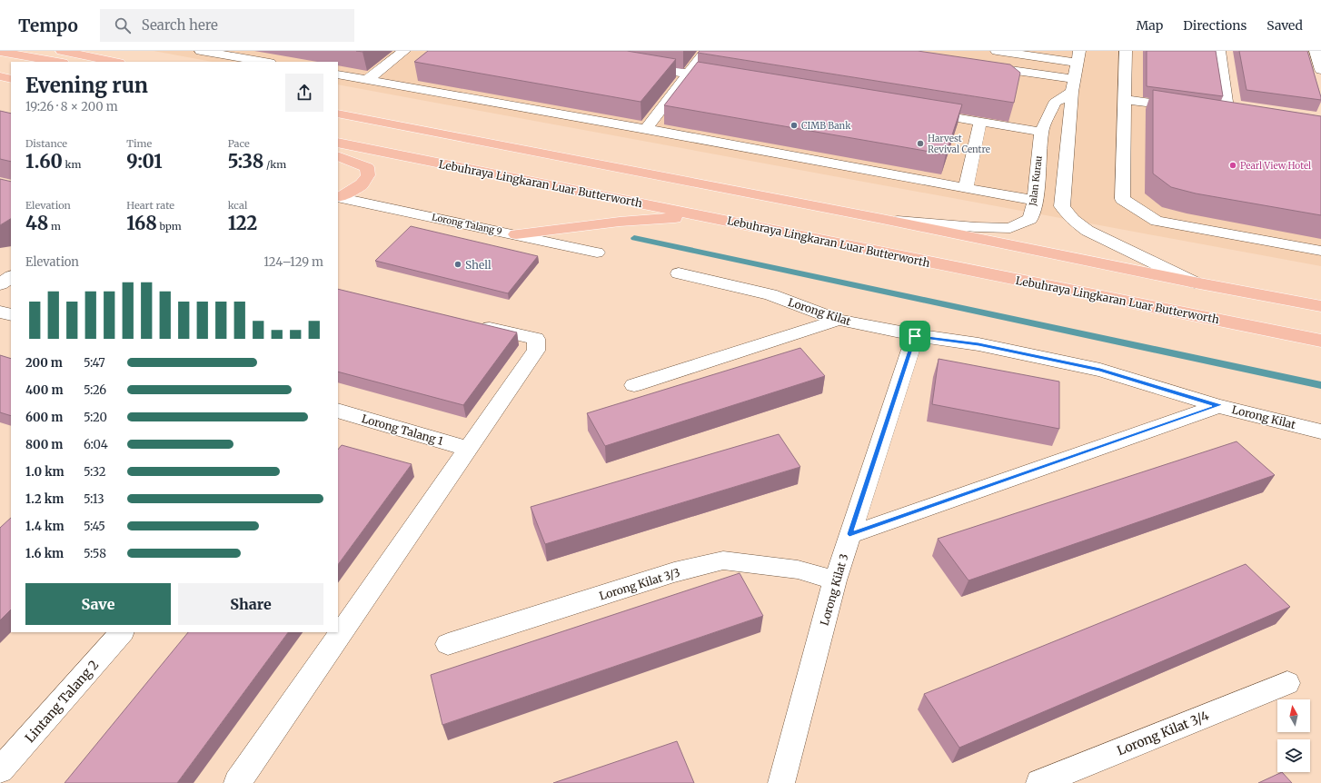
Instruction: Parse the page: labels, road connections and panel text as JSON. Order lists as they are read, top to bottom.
{
  "streets": {
    "highway": ["Lebuhraya Lingkaran Luar Butterworth"],
    "street": [
      "Jalan Kurau",
      "Lorong Talang 9",
      "Lorong Kilat",
      "Lorong Talang 1",
      "Lorong Kilat 3/3",
      "Lorong Kilat 3",
      "Lintang Talang 2",
      "Lorong Kilat 3/4"
    ]
  },
  "crossings": [
    ["Lorong Kilat", "Lorong Kilat 3"],
    ["Lorong Kilat 3/3", "Lorong Kilat 3"]
  ],
  "places": [
    "CIMB Bank",
    "Harvest Revival Centre",
    "Pearl View Hotel",
    "Shell"
  ],
  "north": "top",
  "page": {
    "header": "Tempo",
    "search": "Search here",
    "nav": ["Map", "Directions", "Saved"],
    "heading": ["Evening run", "19:26 · 8 × 200 m"],
    "stats": [
      ["Distance", "1.60 km"],
      ["Time", "9:01"],
      ["Pace", "5:38 /km"],
      ["Elevation", "48 m"],
      ["Heart rate", "168 bpm"],
      ["kcal", "122"]
    ],
    "chart": ["Elevation", "124–129 m"],
    "list": [
      {
        "name": "200 m",
        "note": "5:47"
      },
      {
        "name": "400 m",
        "note": "5:26"
      },
      {
        "name": "600 m",
        "note": "5:20"
      },
      {
        "name": "800 m",
        "note": "6:04"
      },
      {
        "name": "1.0 km",
        "note": "5:32"
      },
      {
        "name": "1.2 km",
        "note": "5:13"
      },
      {
        "name": "1.4 km",
        "note": "5:45"
      },
      {
        "name": "1.6 km",
        "note": "5:58"
      }
    ],
    "buttons": ["Save", "Share"]
  }
}
